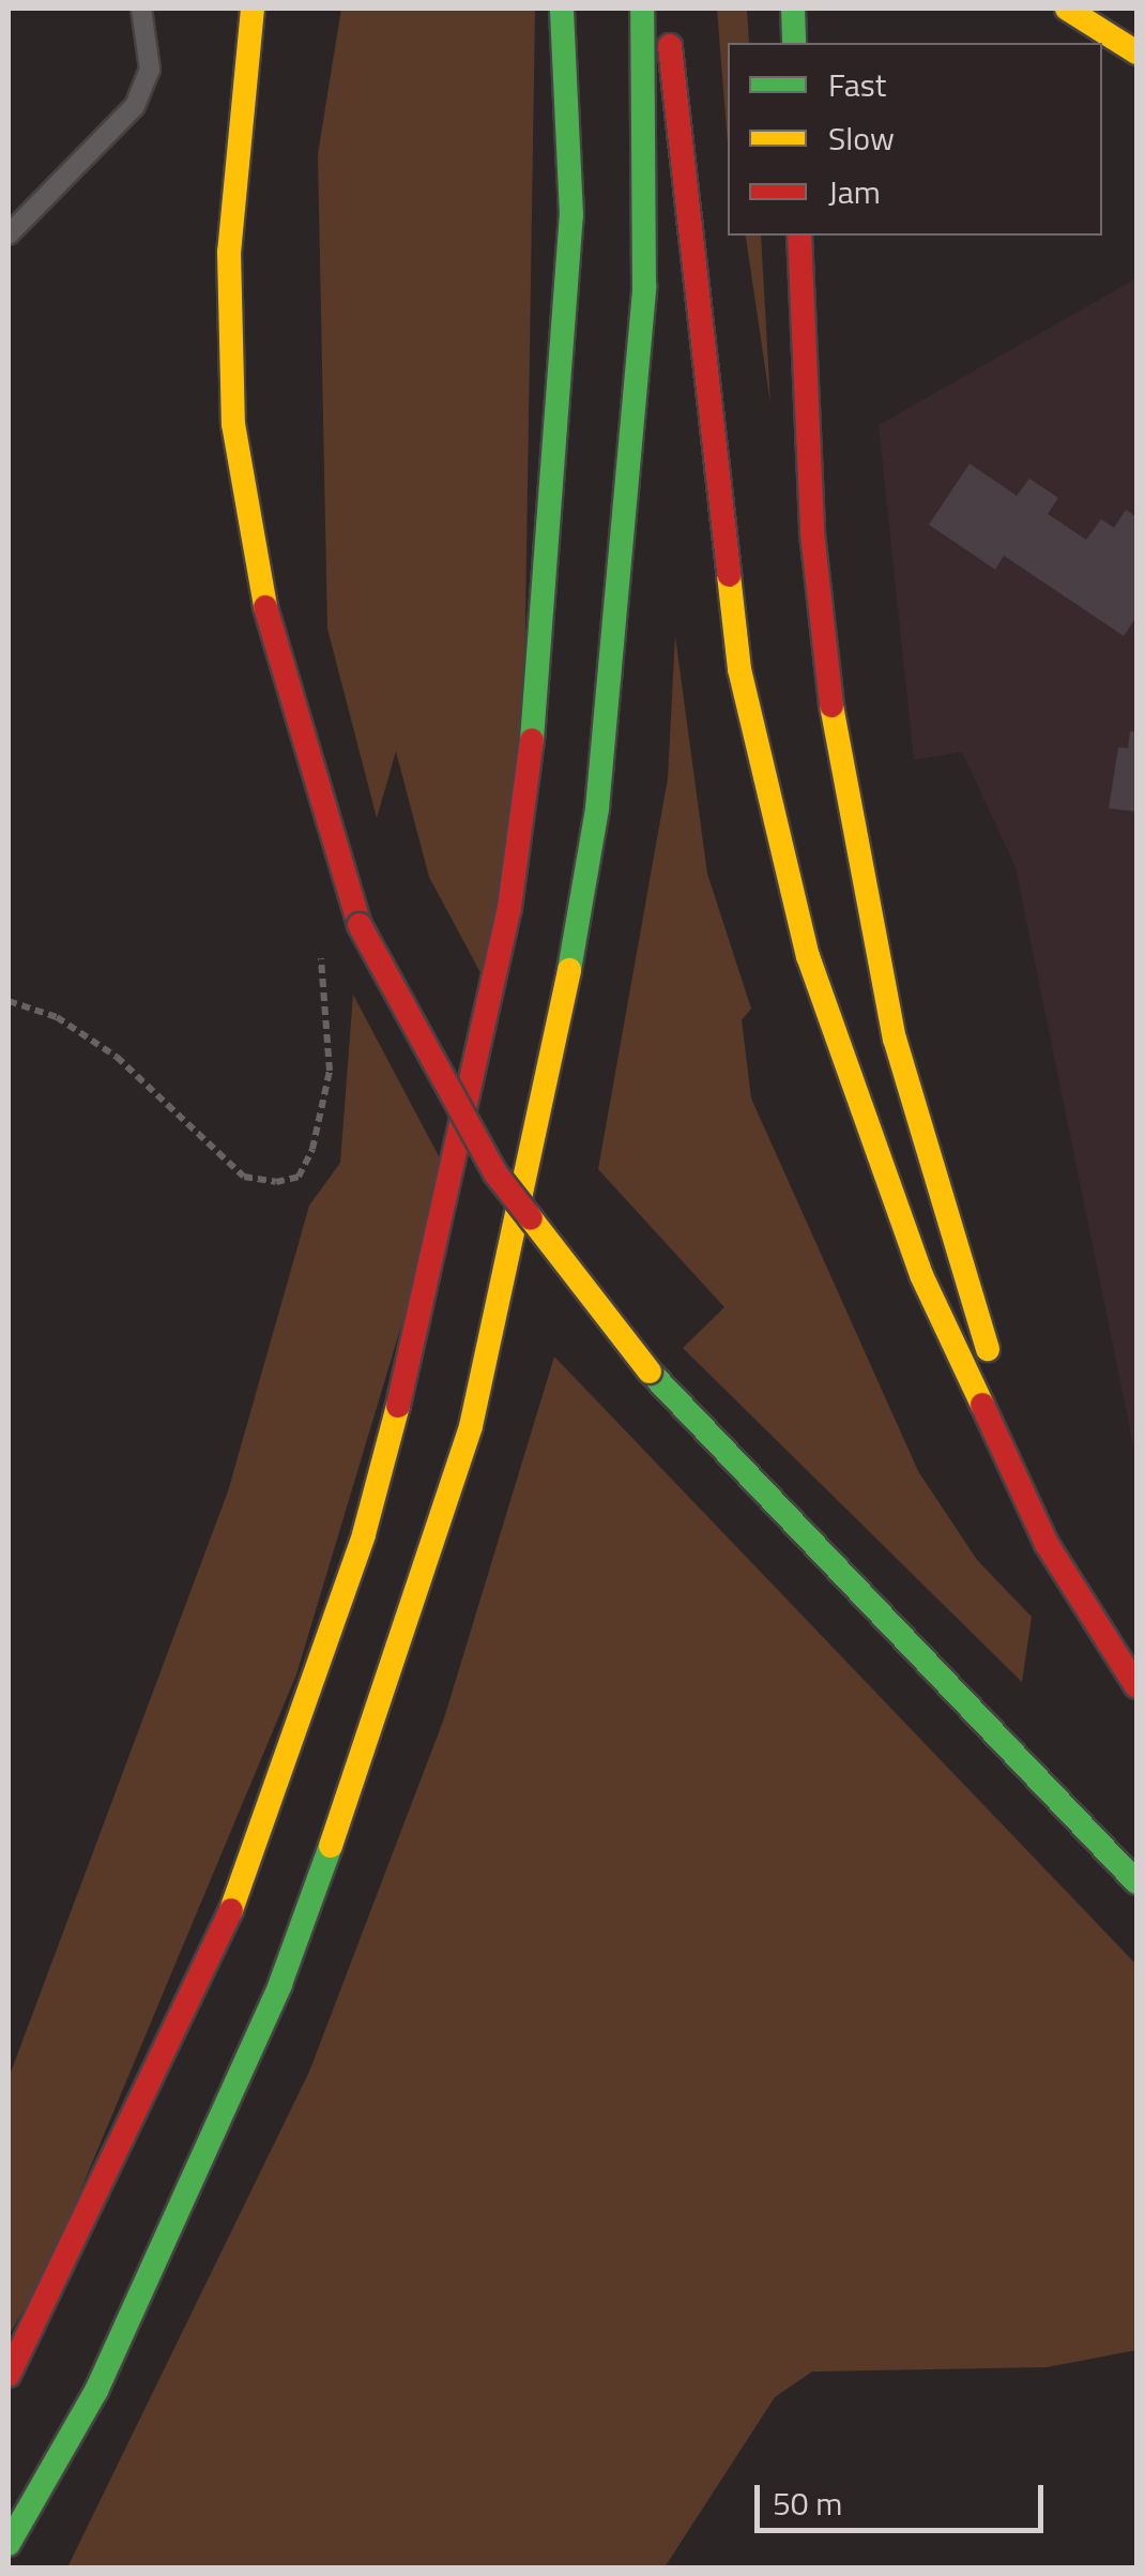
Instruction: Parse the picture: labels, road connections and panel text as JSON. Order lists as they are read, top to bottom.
{
  "legend": ["Fast", "Slow", "Jam"],
  "scale_bar": "50 m"
}
